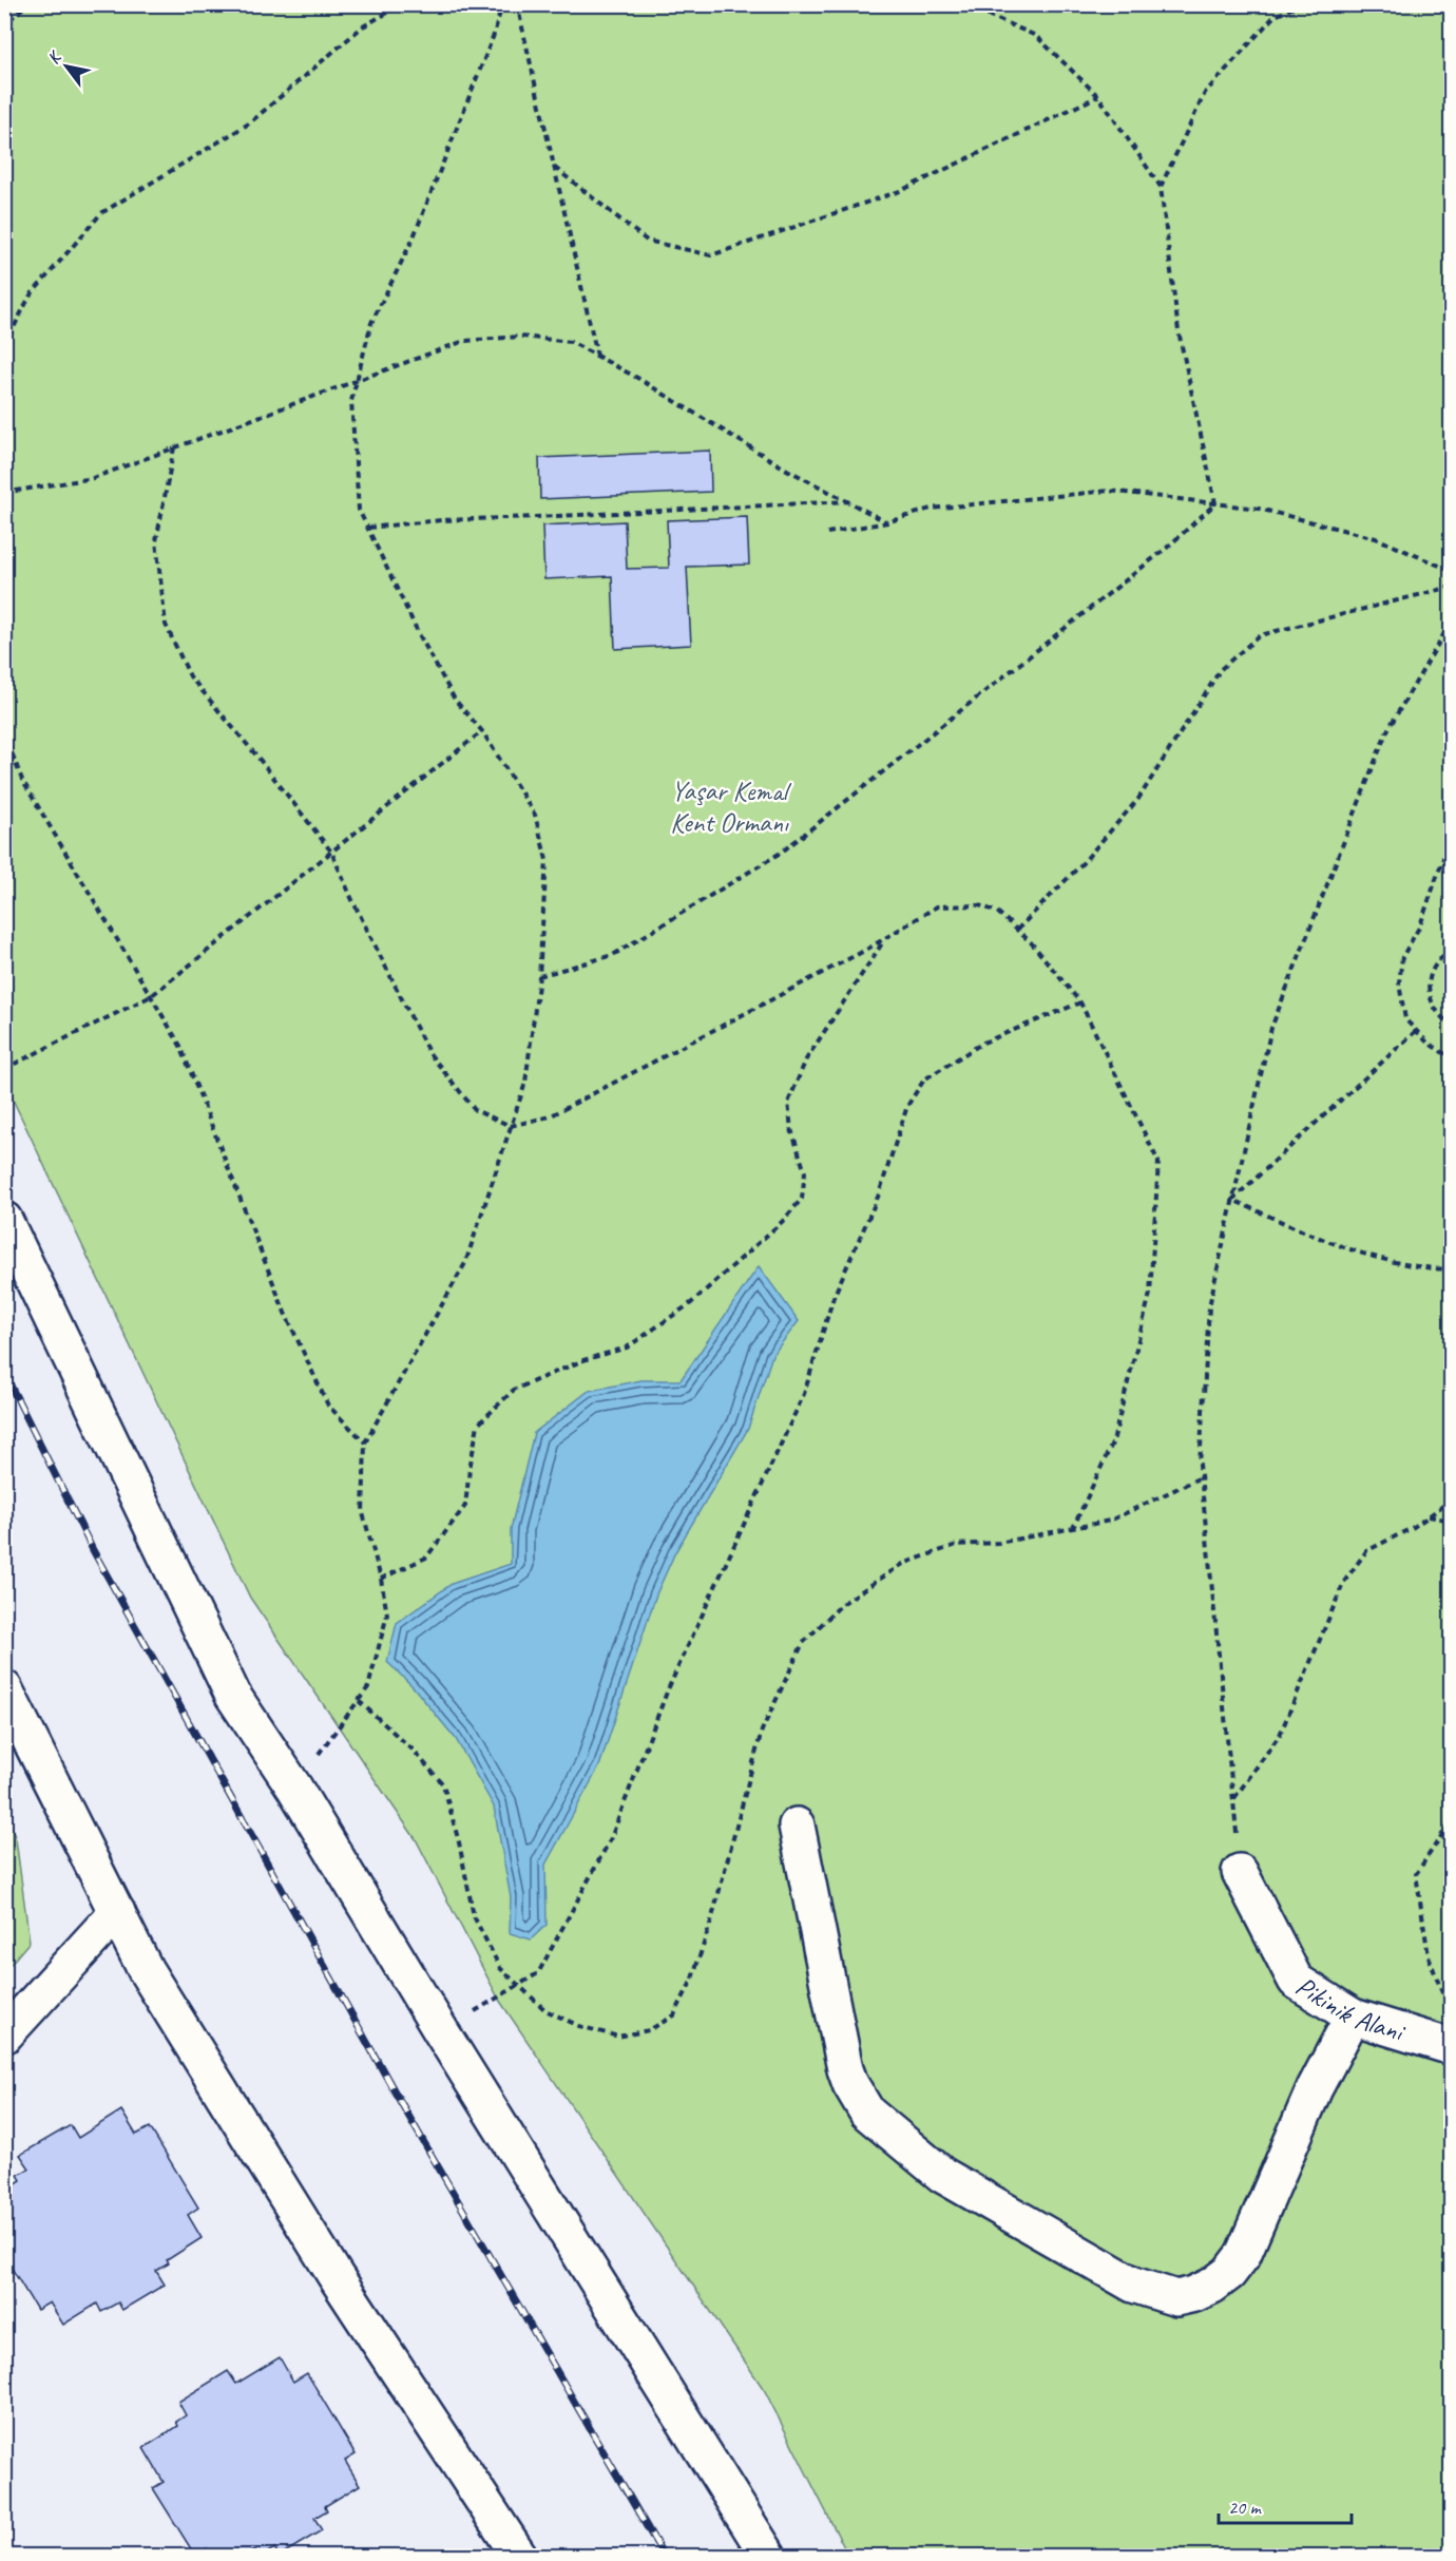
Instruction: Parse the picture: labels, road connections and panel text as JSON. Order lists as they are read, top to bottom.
{
  "streets": {
    "street": ["Pikinik Alani"]
  },
  "parks": ["Yaşar Kemal Kent Ormanı"],
  "scale_bar": "20 m",
  "north": "top left"
}
